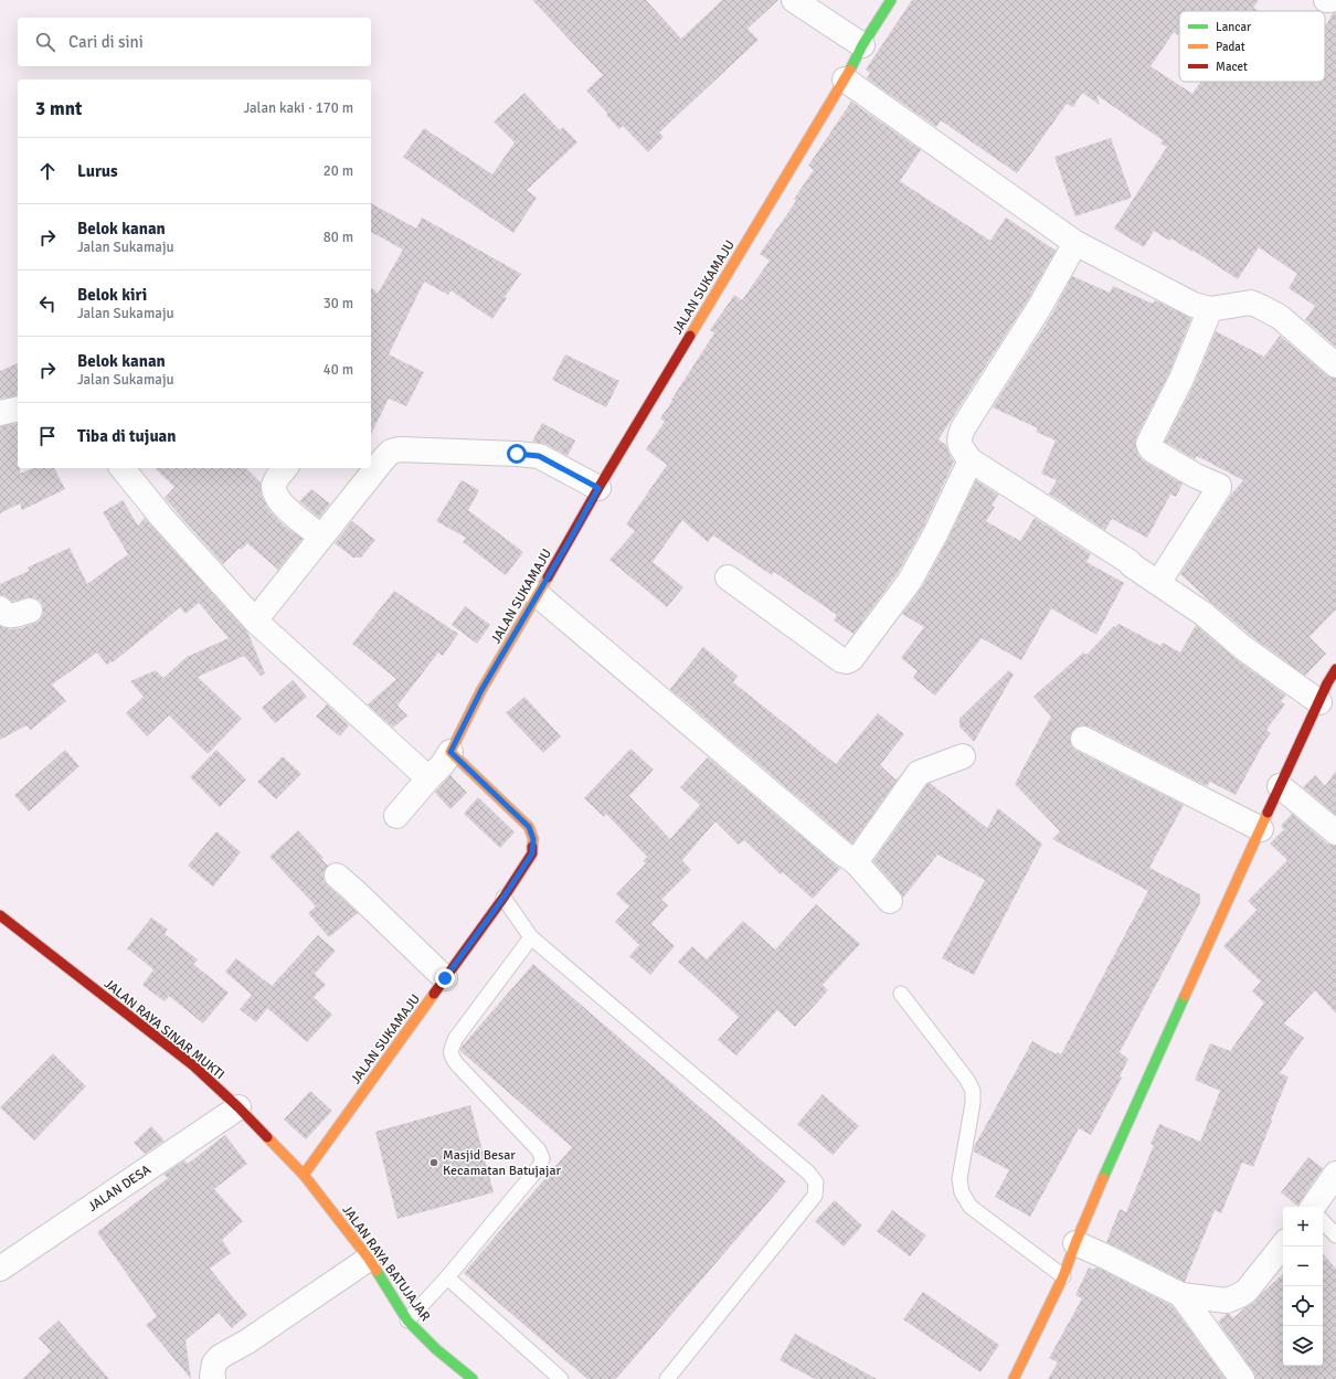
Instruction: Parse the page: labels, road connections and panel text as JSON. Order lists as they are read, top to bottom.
{
  "streets": {
    "main road": ["JALAN SUKAMAJU", "JALAN RAYA SINAR MUKTI", "JALAN RAYA BATUJAJAR"],
    "street": ["JALAN DESA"]
  },
  "crossings": [
    ["JALAN SUKAMAJU", "JALAN RAYA SINAR MUKTI"],
    ["JALAN SUKAMAJU", "JALAN RAYA BATUJAJAR"],
    ["JALAN RAYA SINAR MUKTI", "JALAN DESA"],
    ["JALAN RAYA SINAR MUKTI", "JALAN RAYA BATUJAJAR"]
  ],
  "places": ["Masjid Besar Kecamatan Batujajar"],
  "legend": ["Lancar", "Padat", "Macet"],
  "page": {
    "search": "Cari di sini",
    "heading": ["3 mnt", "Jalan kaki · 170 m"],
    "list": [
      ["Lurus", "20 m"],
      ["Belok kanan", "Jalan Sukamaju", "80 m"],
      ["Belok kiri", "Jalan Sukamaju", "30 m"],
      ["Belok kanan", "Jalan Sukamaju", "40 m"],
      "Tiba di tujuan"
    ],
    "map_buttons": ["+", "−"]
  }
}
